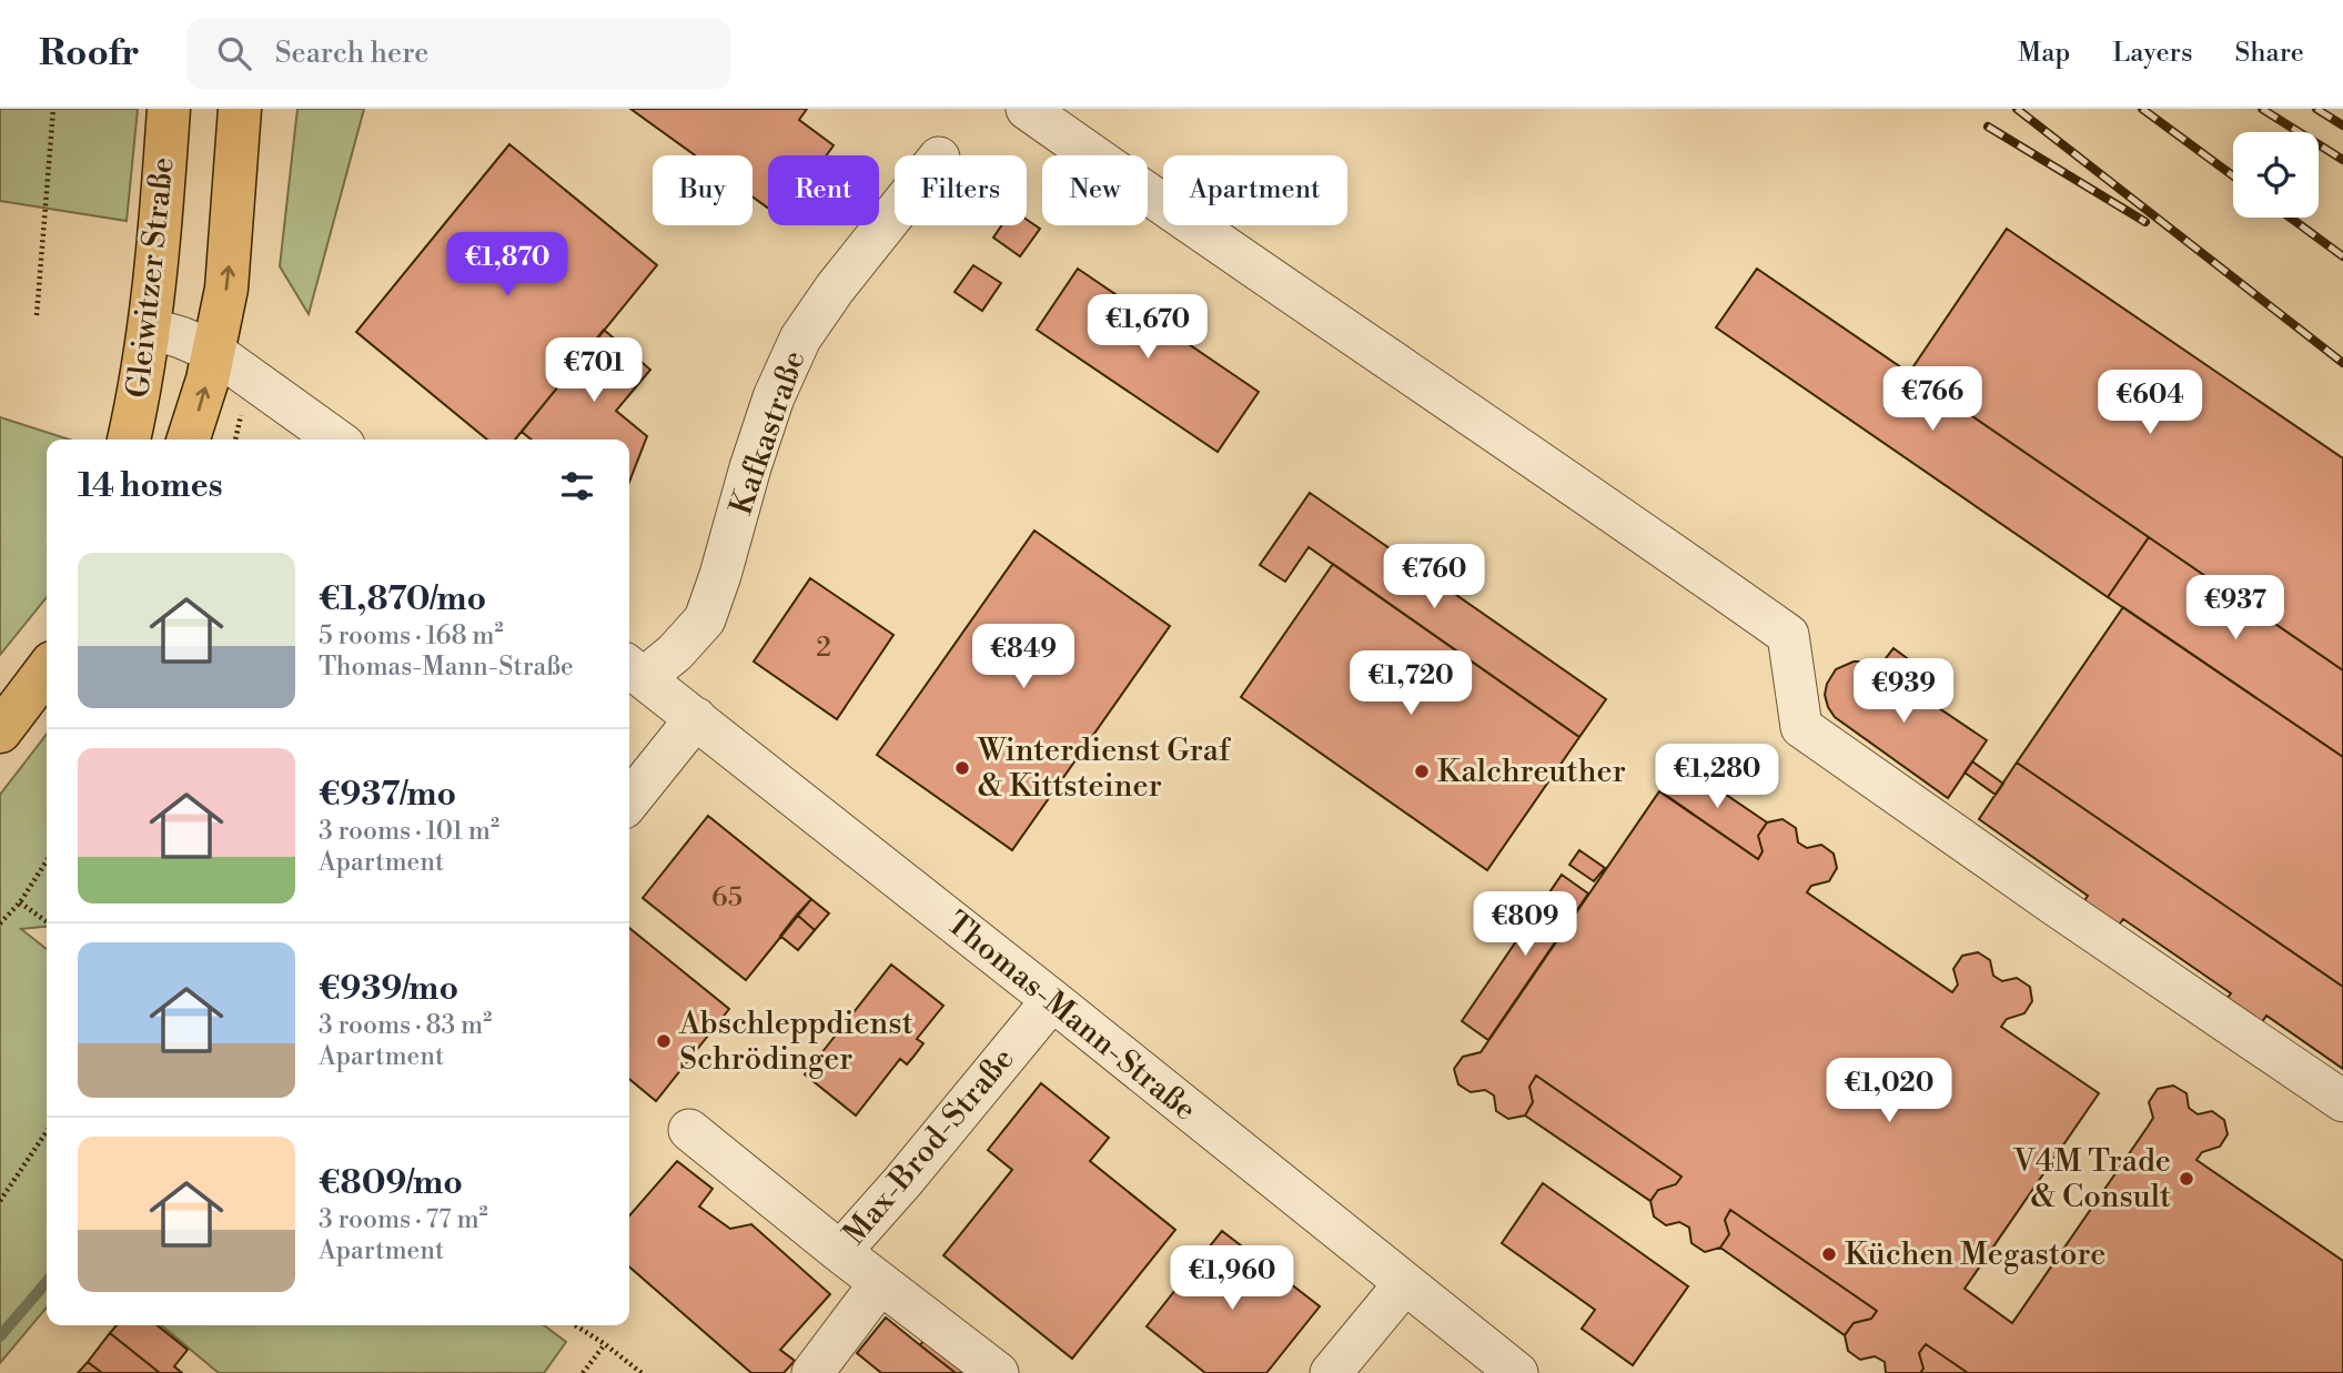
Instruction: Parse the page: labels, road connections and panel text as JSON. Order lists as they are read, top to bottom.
{
  "streets": {
    "main road": ["Gleiwitzer Straße"],
    "street": ["Kafkastraße", "Thomas-Mann-Straße", "Max-Brod-Straße"]
  },
  "crossings": [
    ["Kafkastraße", "Thomas-Mann-Straße"],
    ["Thomas-Mann-Straße", "Max-Brod-Straße"]
  ],
  "places": [
    "Winterdienst Graf & Kittsteiner",
    "Kalchreuther",
    "Abschleppdienst Schrödinger",
    "V4M Trade & Consult",
    "Küchen Megastore"
  ],
  "house_numbers": ["2", "65"],
  "page": {
    "header": "Roofr",
    "search": "Search here",
    "nav": ["Map", "Layers", "Share"],
    "chip": [
      "Buy",
      "Rent",
      "Filters",
      "New",
      "Apartment"
    ],
    "price": [
      "€1,870",
      "€1,670",
      "€701",
      "€766",
      "€604",
      "€760",
      "€937",
      "€849",
      "€1,720",
      "€939",
      "€1,280",
      "€809",
      "€1,020",
      "€1,960"
    ],
    "heading": "14 homes",
    "list": [
      {
        "name": "€1,870/mo",
        "note": "5 rooms · 168 m² · Thomas-Mann-Straße"
      },
      {
        "name": "€937/mo",
        "note": "3 rooms · 101 m² · Apartment"
      },
      {
        "name": "€939/mo",
        "note": "3 rooms · 83 m² · Apartment"
      },
      {
        "name": "€809/mo",
        "note": "3 rooms · 77 m² · Apartment"
      }
    ]
  }
}
